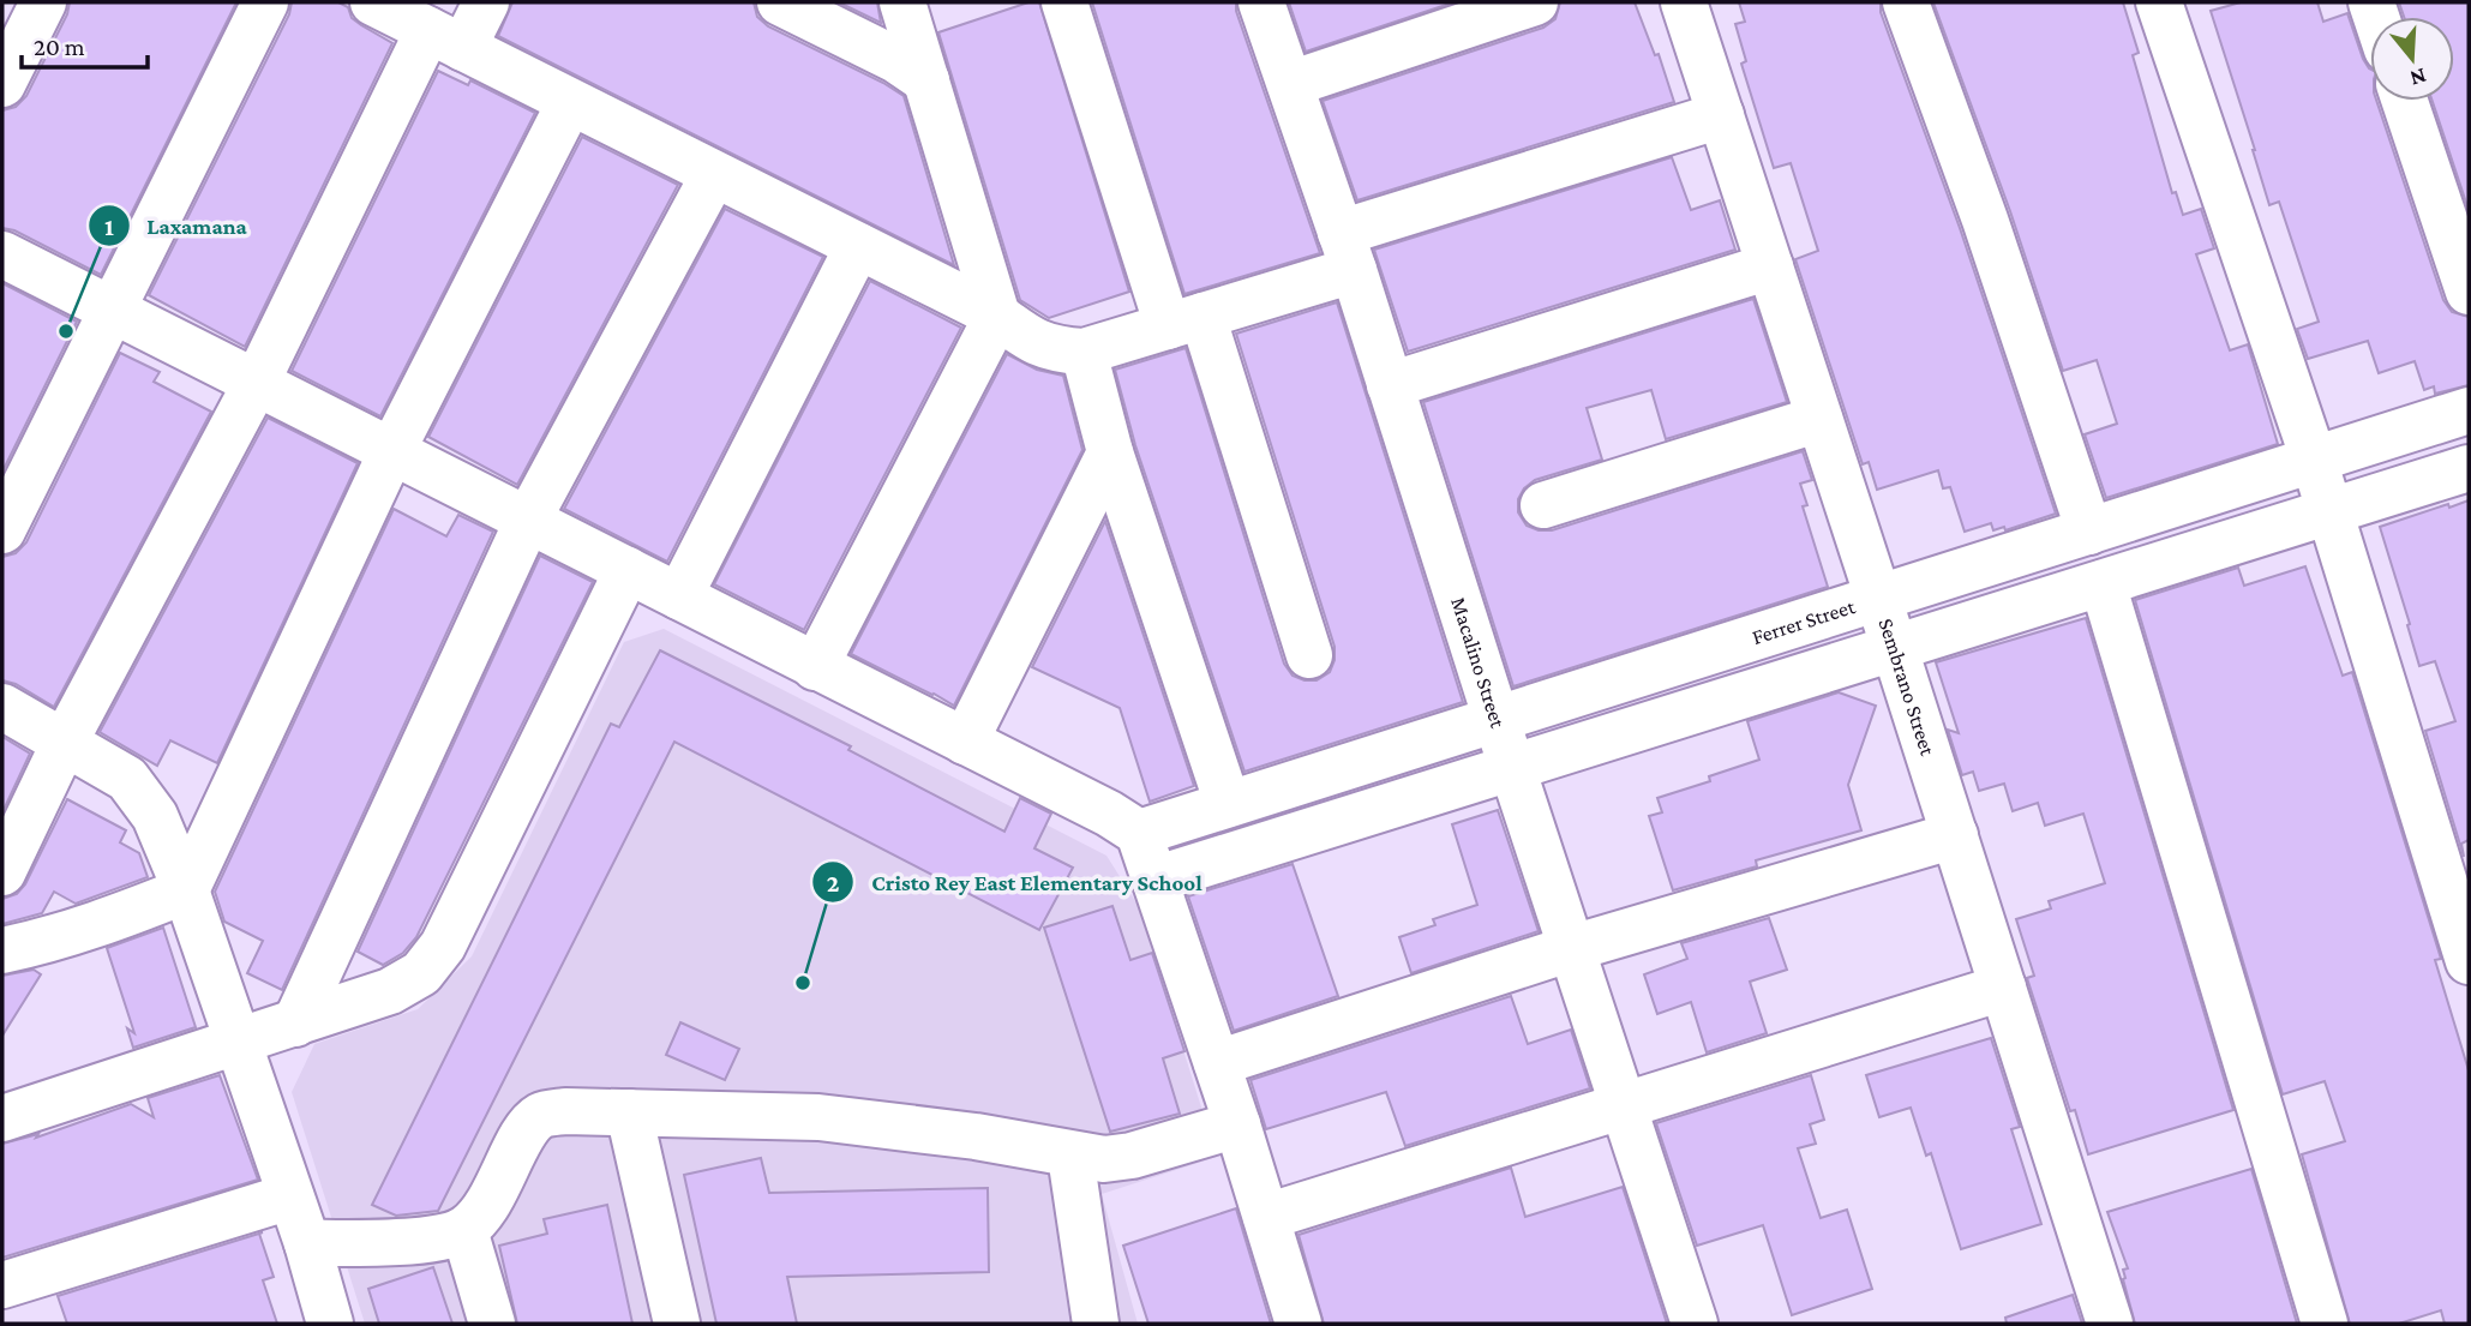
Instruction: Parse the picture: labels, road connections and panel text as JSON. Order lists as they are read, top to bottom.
{
  "streets": {
    "street": ["Ferrer Street", "Macalino Street", "Sembrano Street"]
  },
  "crossings": [
    ["Ferrer Street", "Macalino Street"],
    ["Ferrer Street", "Sembrano Street"]
  ],
  "places": ["Laxamana", "Cristo Rey East Elementary School"],
  "scale_bar": "20 m",
  "north": "bottom"
}
